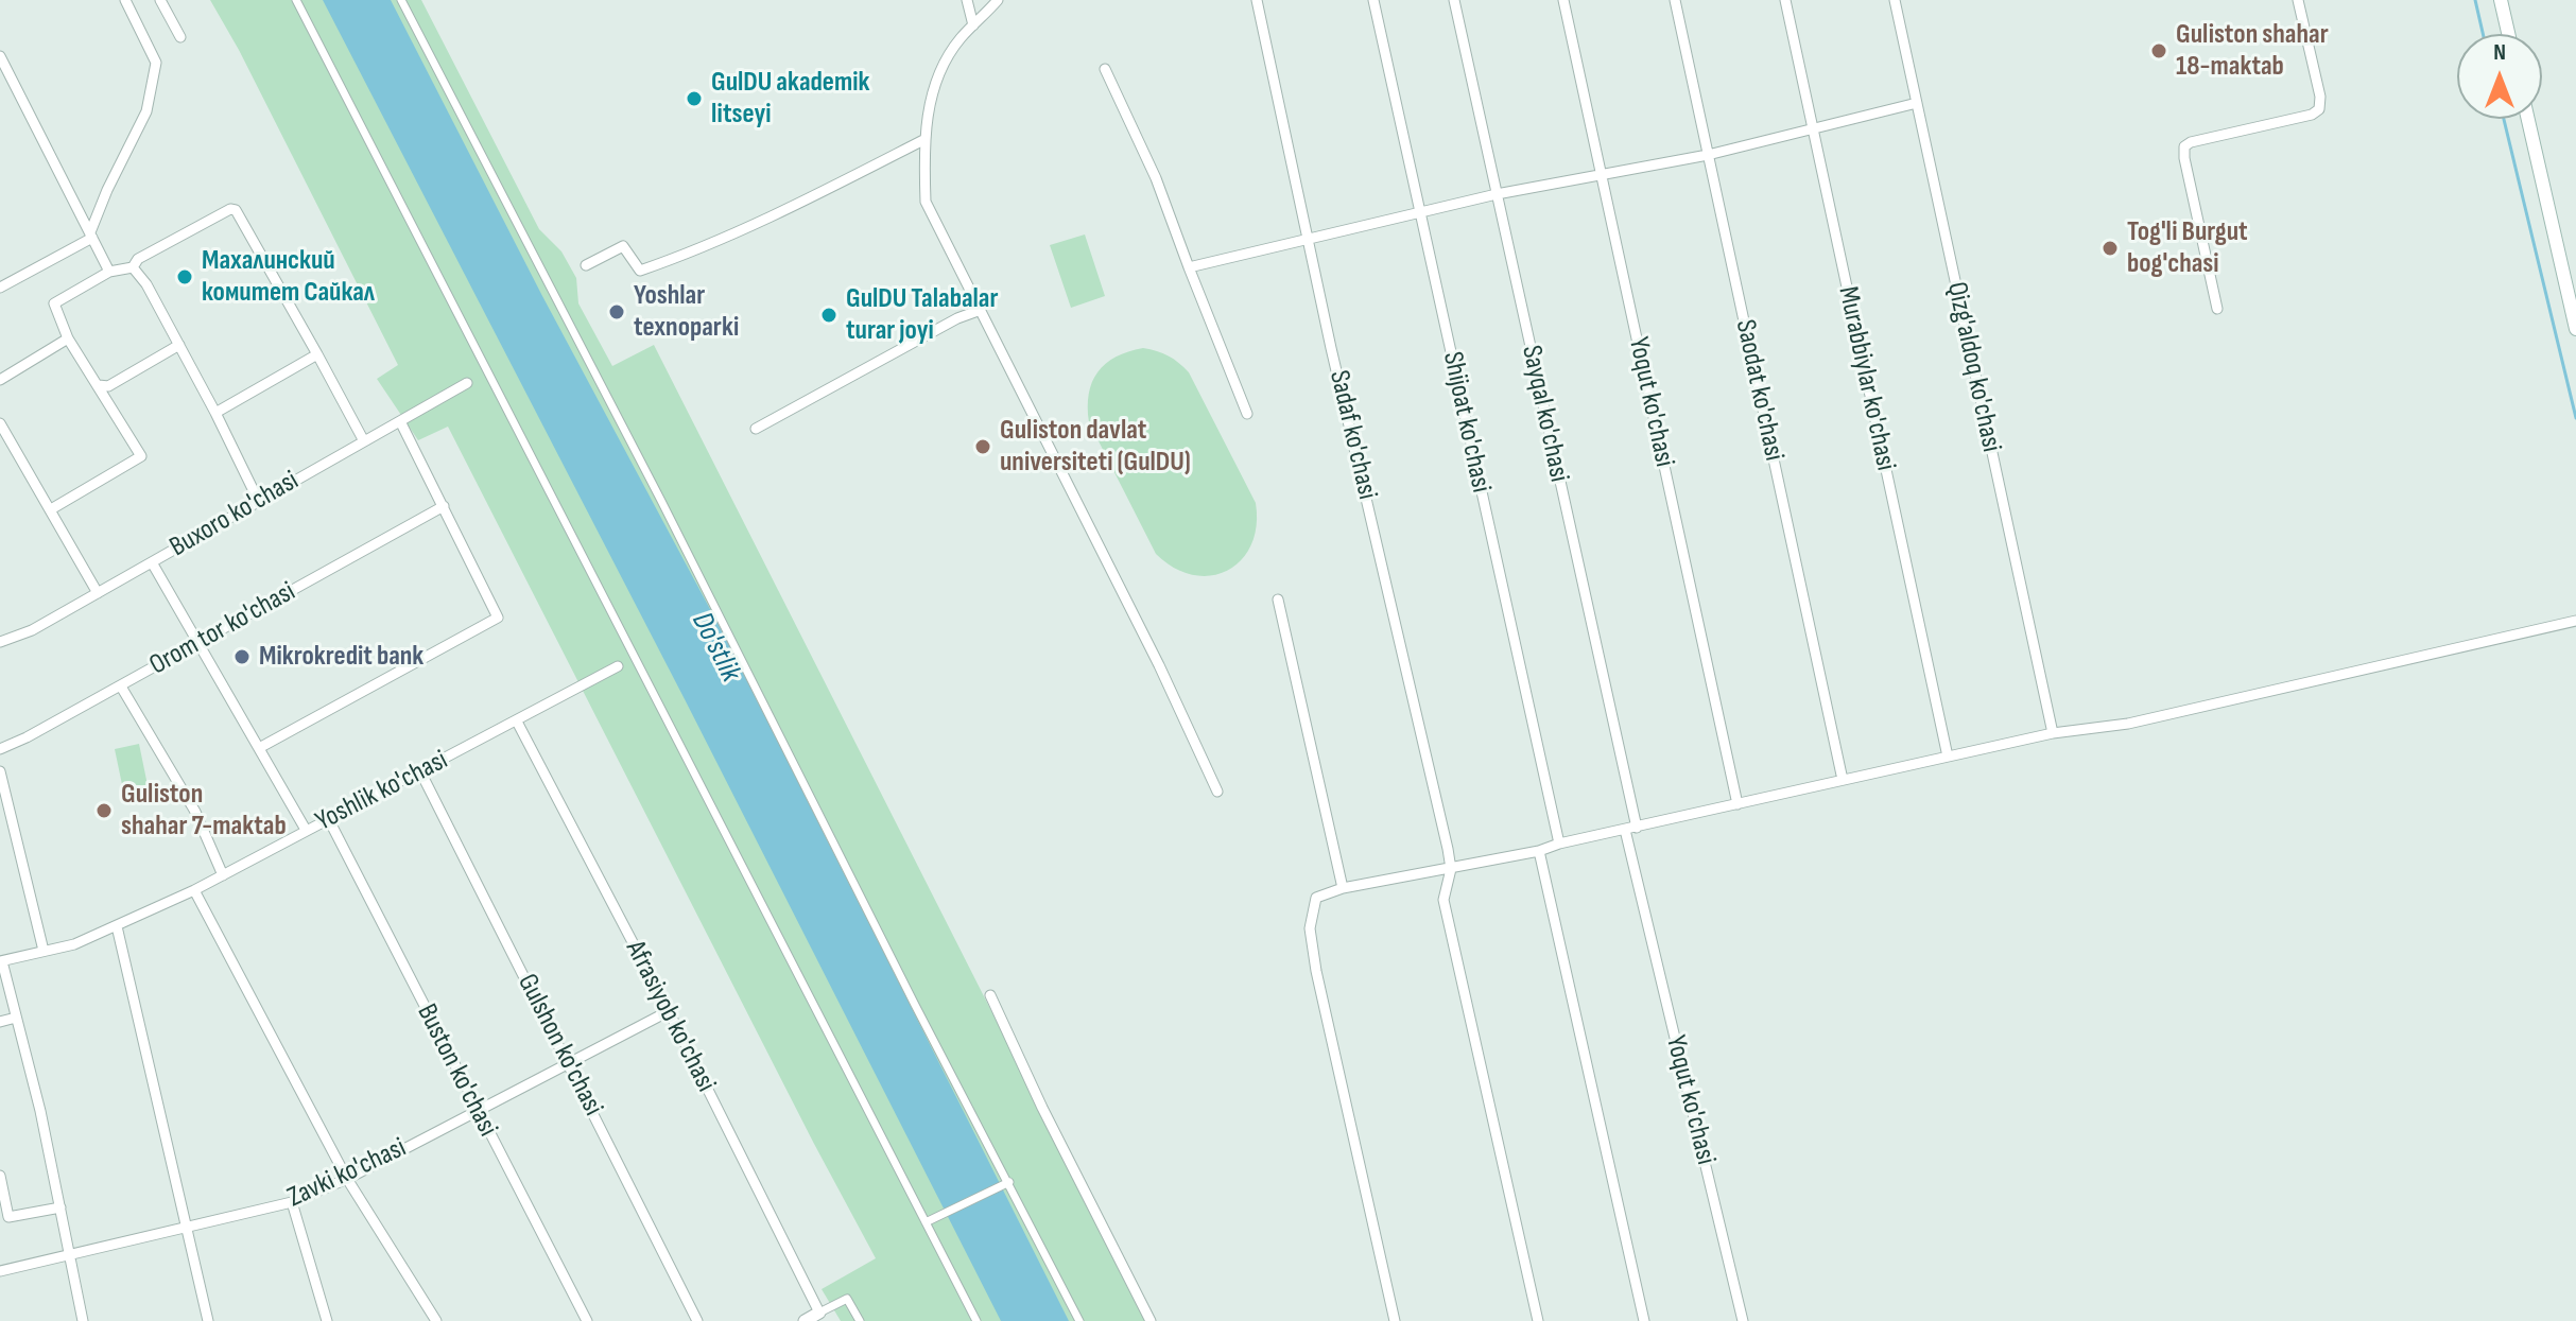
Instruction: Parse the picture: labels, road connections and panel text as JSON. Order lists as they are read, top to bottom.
{
  "streets": {
    "street": [
      "Qizg'aldoq ko'chasi",
      "Murabbiylar ko'chasi",
      "Saodat ko'chasi",
      "Yoqut ko'chasi",
      "Sayqal ko'chasi",
      "Shijoat ko'chasi",
      "Sadaf ko'chasi",
      "Buxoro ko'chasi",
      "Orom tor ko'chasi",
      "Yoshlik ko'chasi",
      "Afrasiyob ko'chasi",
      "Gulshon ko'chasi",
      "Buston ko'chasi",
      "Zavki ko'chasi"
    ]
  },
  "crossings": [
    ["Yoshlik ko'chasi", "Afrasiyob ko'chasi"],
    ["Yoshlik ko'chasi", "Gulshon ko'chasi"],
    ["Yoshlik ko'chasi", "Buston ko'chasi"],
    ["Afrasiyob ko'chasi", "Zavki ko'chasi"],
    ["Gulshon ko'chasi", "Zavki ko'chasi"],
    ["Buston ko'chasi", "Zavki ko'chasi"]
  ],
  "water": ["Do'stlik"],
  "places": [
    "Guliston shahar 18-maktab",
    "GulDU akademik litseyi",
    "Tog'li Burgut bog'chasi",
    "Махалинский комитет Сайкал",
    "Yoshlar texnoparki",
    "GulDU Talabalar turar joyi",
    "Guliston davlat universiteti (GulDU)",
    "Mikrokredit bank",
    "Guliston shahar 7-maktab"
  ],
  "north": "top"
}
